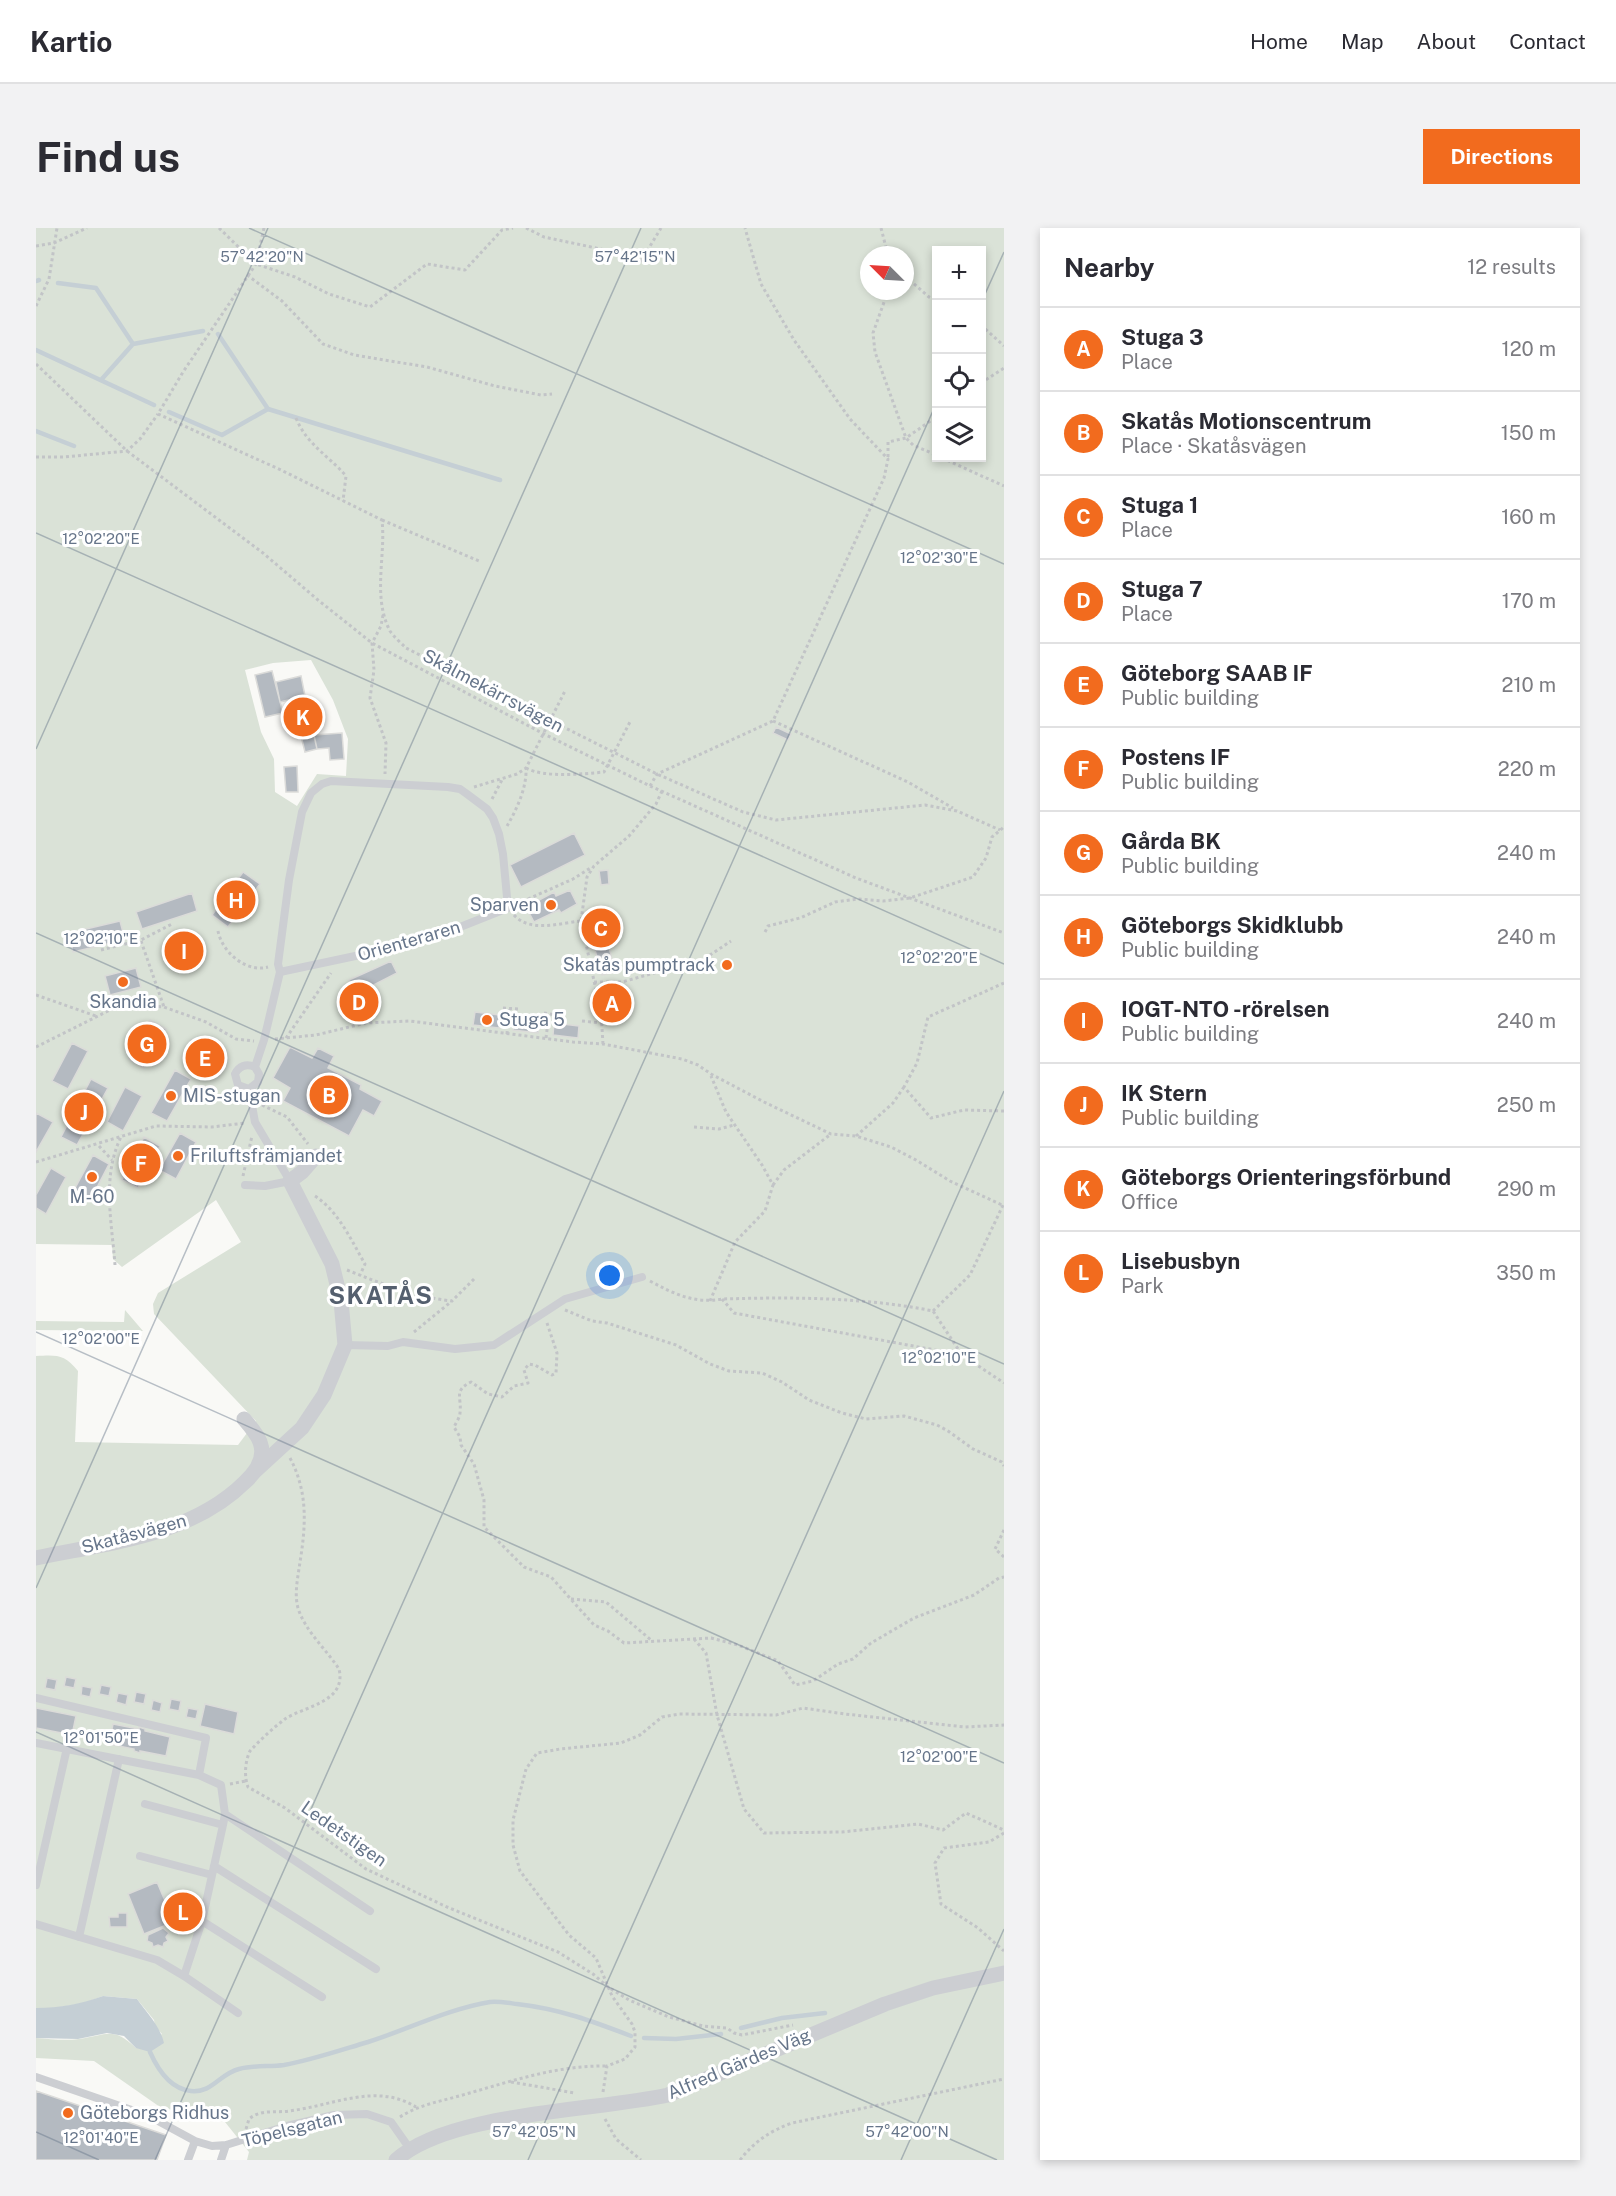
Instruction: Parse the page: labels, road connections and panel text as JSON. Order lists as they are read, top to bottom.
{
  "streets": {
    "street": ["Skatåsvägen", "Alfred Gärdes Väg"],
    "lane": ["Orienteraren", "Töpelsgatan"],
    "path": ["Skålmekärrsvägen", "Ledetstigen"]
  },
  "districts": ["SKATÅS"],
  "places": [
    "Sparven",
    "Skatås pumptrack",
    "Skandia",
    "Stuga 5",
    "MIS-stugan",
    "Friluftsfrämjandet",
    "M-60",
    "Göteborgs Ridhus"
  ],
  "north": "top left",
  "page": {
    "header": "Kartio",
    "nav": [
      "Home",
      "Map",
      "About",
      "Contact"
    ],
    "buttons": "Directions",
    "title": "Find us",
    "heading": ["Nearby", "12 results"],
    "map_buttons": ["+", "−"],
    "list": [
      {
        "mark": "A",
        "name": "Stuga 3",
        "note": "Place",
        "value": "120 m"
      },
      {
        "mark": "B",
        "name": "Skatås Motionscentrum",
        "note": "Place · Skatåsvägen",
        "value": "150 m"
      },
      {
        "mark": "C",
        "name": "Stuga 1",
        "note": "Place",
        "value": "160 m"
      },
      {
        "mark": "D",
        "name": "Stuga 7",
        "note": "Place",
        "value": "170 m"
      },
      {
        "mark": "E",
        "name": "Göteborg SAAB IF",
        "note": "Public building",
        "value": "210 m"
      },
      {
        "mark": "F",
        "name": "Postens IF",
        "note": "Public building",
        "value": "220 m"
      },
      {
        "mark": "G",
        "name": "Gårda BK",
        "note": "Public building",
        "value": "240 m"
      },
      {
        "mark": "H",
        "name": "Göteborgs Skidklubb",
        "note": "Public building",
        "value": "240 m"
      },
      {
        "mark": "I",
        "name": "IOGT-NTO -rörelsen",
        "note": "Public building",
        "value": "240 m"
      },
      {
        "mark": "J",
        "name": "IK Stern",
        "note": "Public building",
        "value": "250 m"
      },
      {
        "mark": "K",
        "name": "Göteborgs Orienteringsförbund",
        "note": "Office",
        "value": "290 m"
      },
      {
        "mark": "L",
        "name": "Lisebusbyn",
        "note": "Park",
        "value": "350 m"
      }
    ],
    "pins": [
      "K",
      "H",
      "C",
      "I",
      "D",
      "A",
      "G",
      "E",
      "B",
      "J",
      "F",
      "L"
    ]
  },
  "coordinates": [
    "57°42'20\"N",
    "57°42'15\"N",
    "12°02'20\"E",
    "12°02'30\"E",
    "12°02'10\"E",
    "12°02'00\"E",
    "12°01'50\"E",
    "57°42'05\"N",
    "57°42'00\"N",
    "12°01'40\"E"
  ]
}
